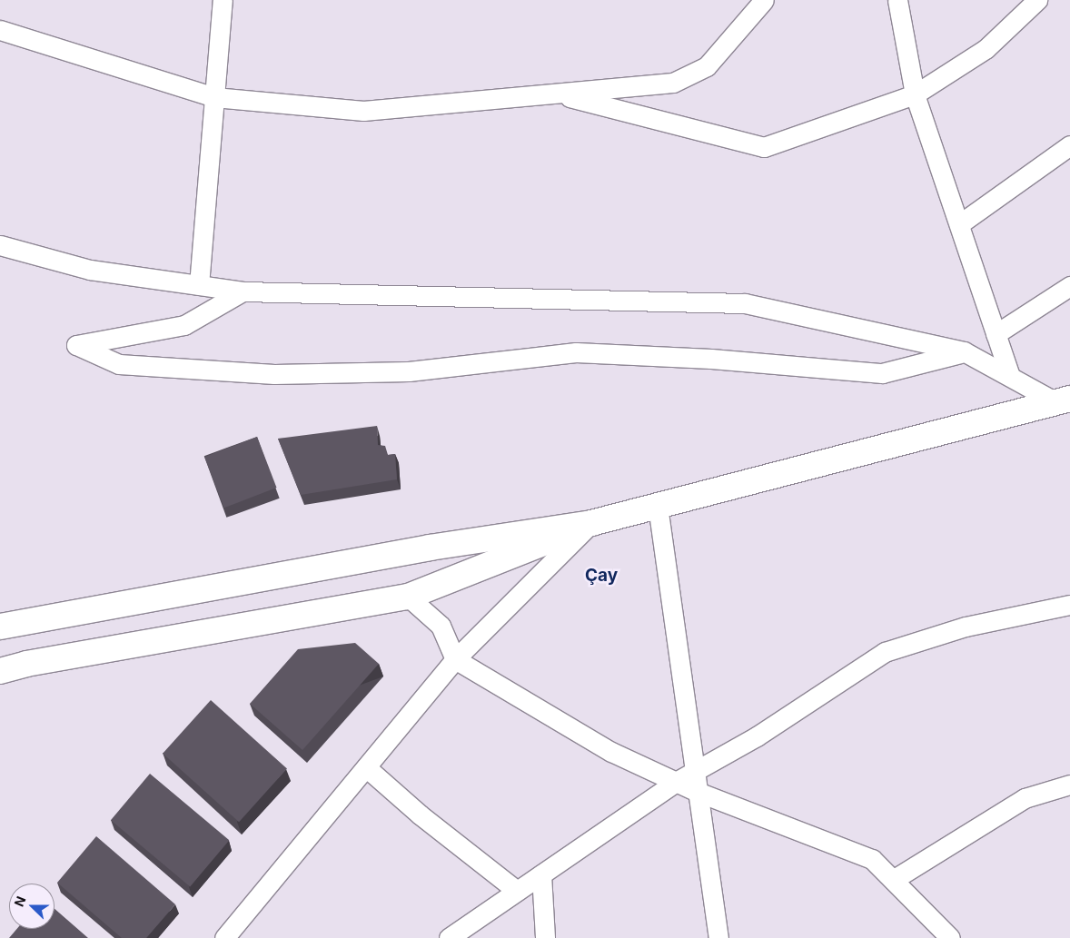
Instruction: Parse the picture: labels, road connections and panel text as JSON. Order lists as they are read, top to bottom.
{
  "districts": ["Çay"],
  "north": "left"
}
